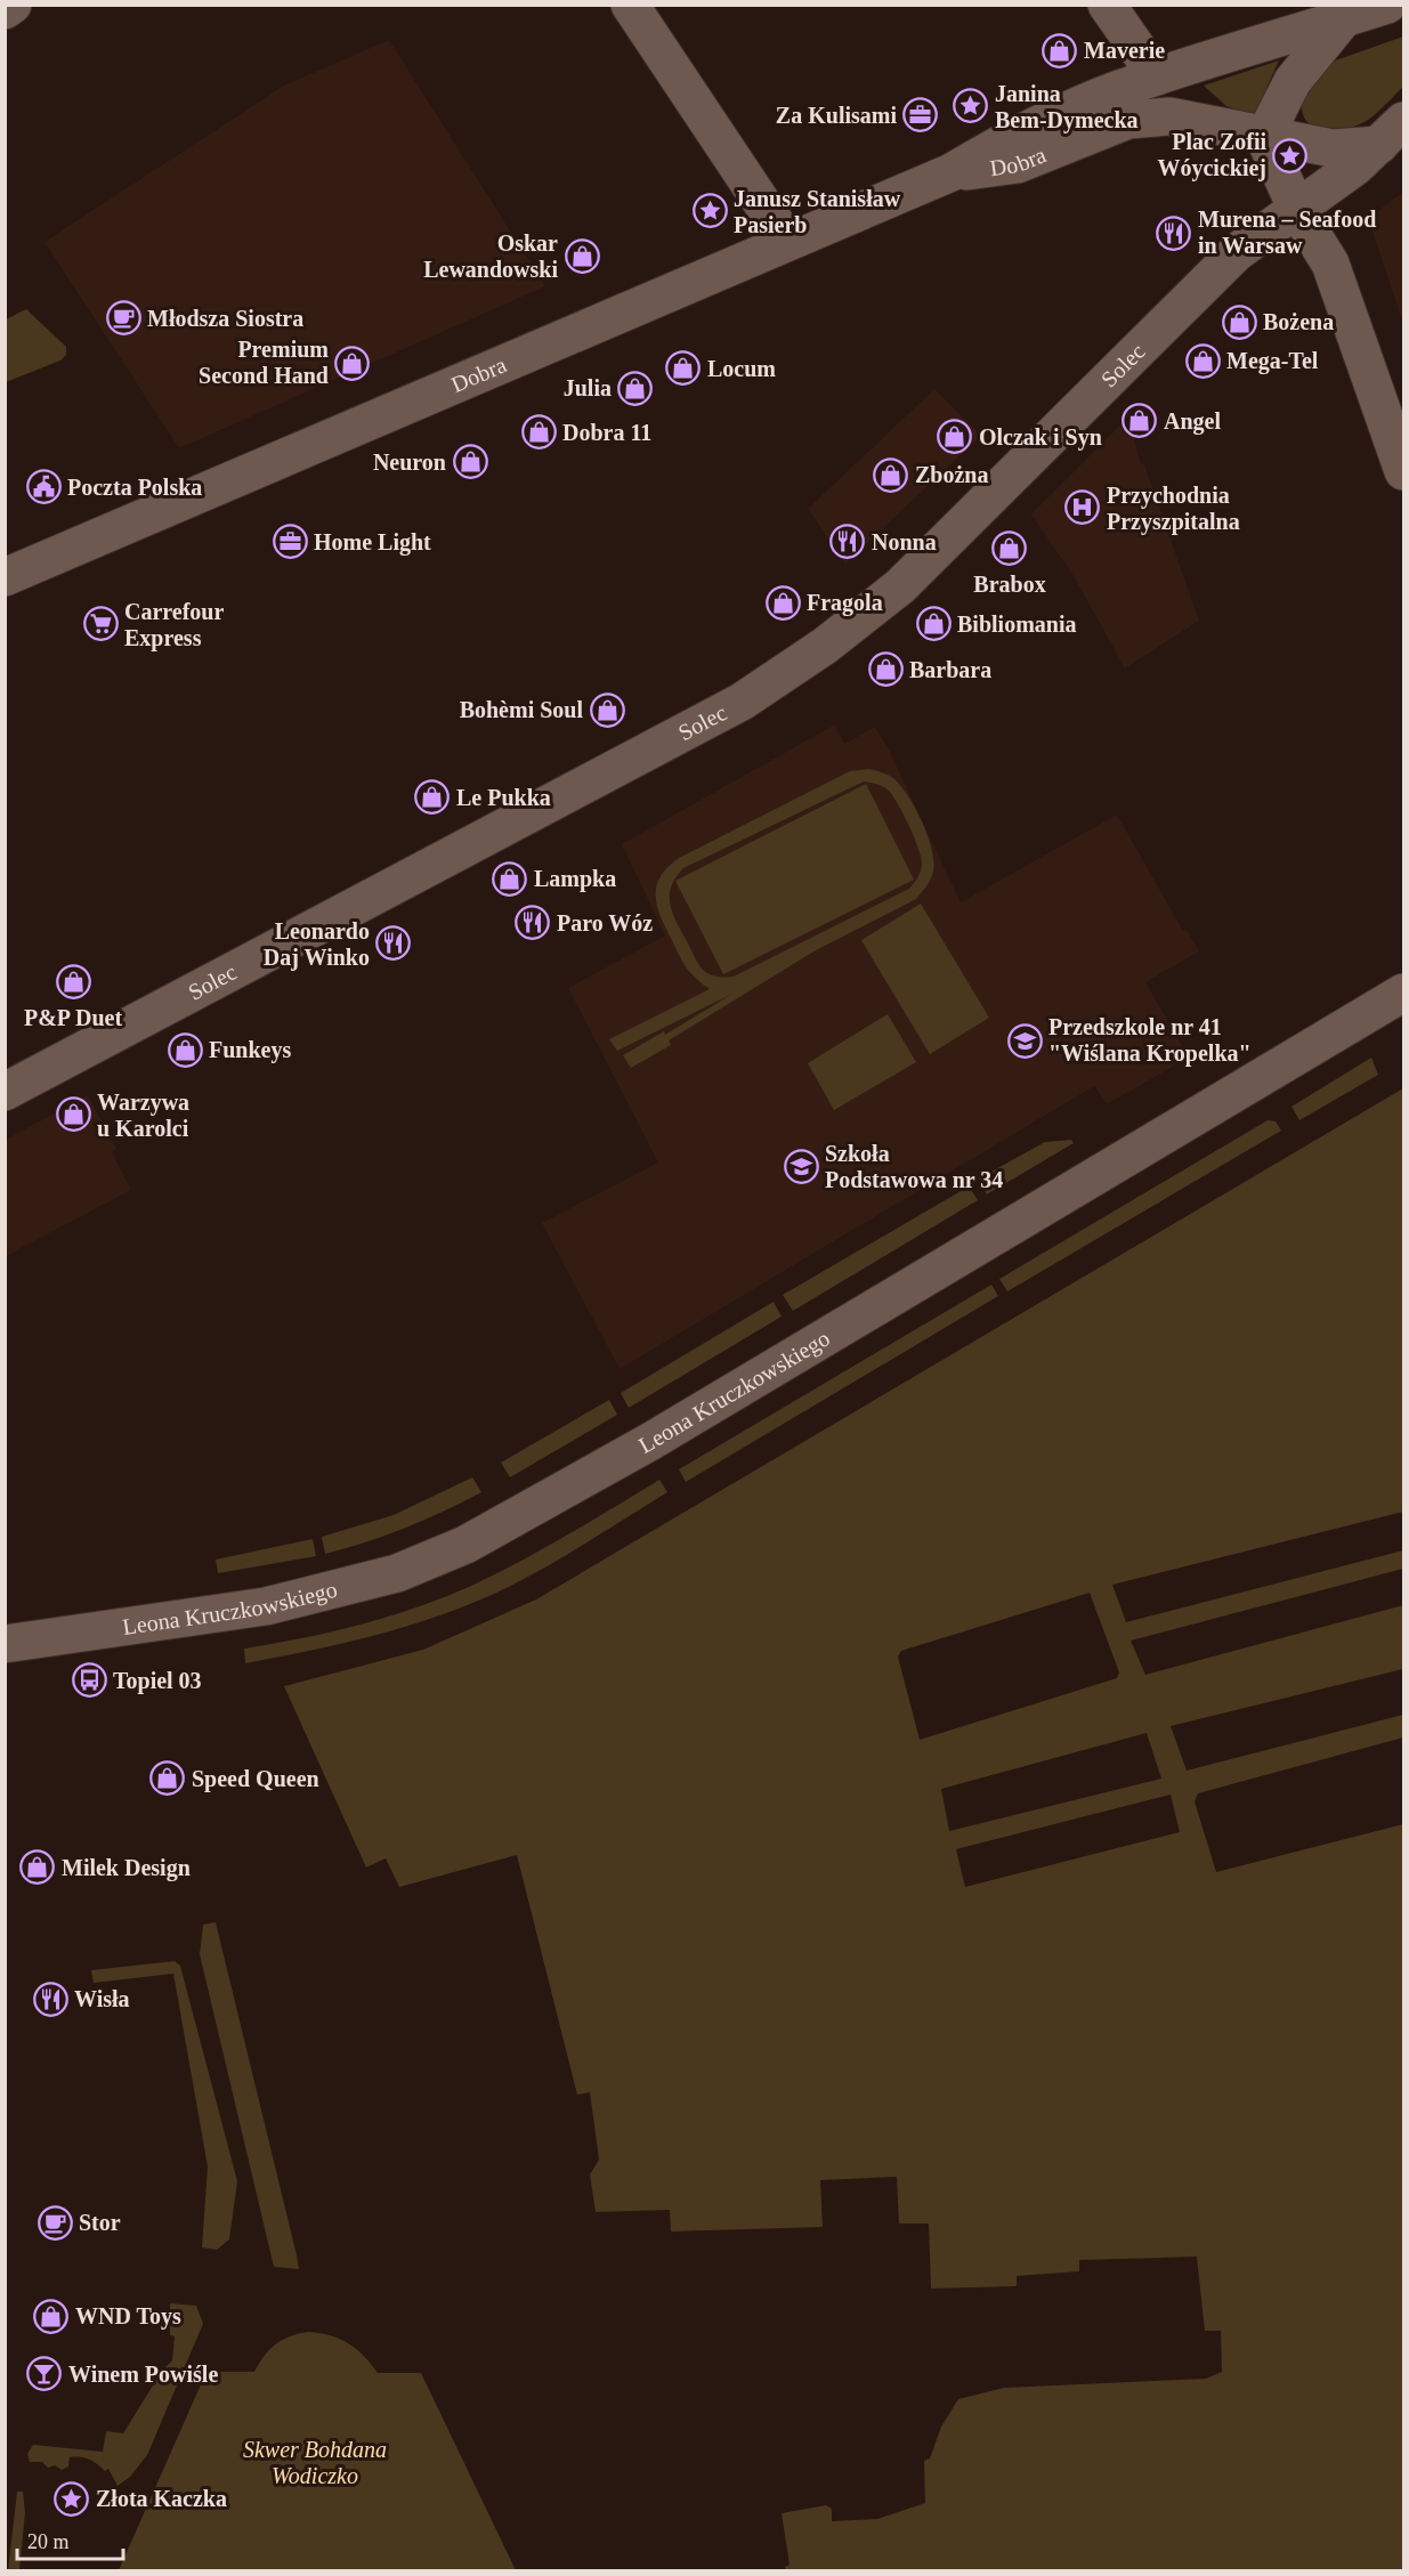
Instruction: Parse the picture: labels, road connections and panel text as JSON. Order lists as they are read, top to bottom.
{
  "streets": {
    "street": ["Dobra", "Solec", "Leona Kruczkowskiego"]
  },
  "parks": ["Skwer Bohdana Wodiczko"],
  "places": {
    "shop": [
      "Maverie",
      "Oskar Lewandowski",
      "Bożena",
      "Mega-Tel",
      "Premium Second Hand",
      "Locum",
      "Julia",
      "Angel",
      "Dobra 11",
      "Olczak i Syn",
      "Neuron",
      "Zbożna",
      "Brabox",
      "Fragola",
      "Bibliomania",
      "Barbara",
      "Bohèmi Soul",
      "Le Pukka",
      "Lampka",
      "P&P Duet",
      "Funkeys",
      "Warzywa u Karolci",
      "Speed Queen",
      "Milek Design",
      "WND Toys"
    ],
    "place": [
      "Janina Bem-Dymecka",
      "Plac Zofii Wóycickiej",
      "Janusz Stanisław Pasierb",
      "Złota Kaczka"
    ],
    "office": ["Za Kulisami", "Home Light"],
    "restaurant": [
      "Murena – Seafood in Warsaw",
      "Nonna",
      "Paro Wóz",
      "Leonardo Daj Winko",
      "Wisła"
    ],
    "cafe": ["Młodsza Siostra", "Stor"],
    "public building": ["Poczta Polska"],
    "hospital": ["Przychodnia Przyszpitalna"],
    "supermarket": ["Carrefour Express"],
    "school or university": ["Przedszkole nr 41 \"Wiślana Kropelka\"", "Szkoła Podstawowa nr 34"],
    "bus stop": ["Topiel 03"],
    "bar": ["Winem Powiśle"]
  },
  "scale_bar": "20 m"
}
